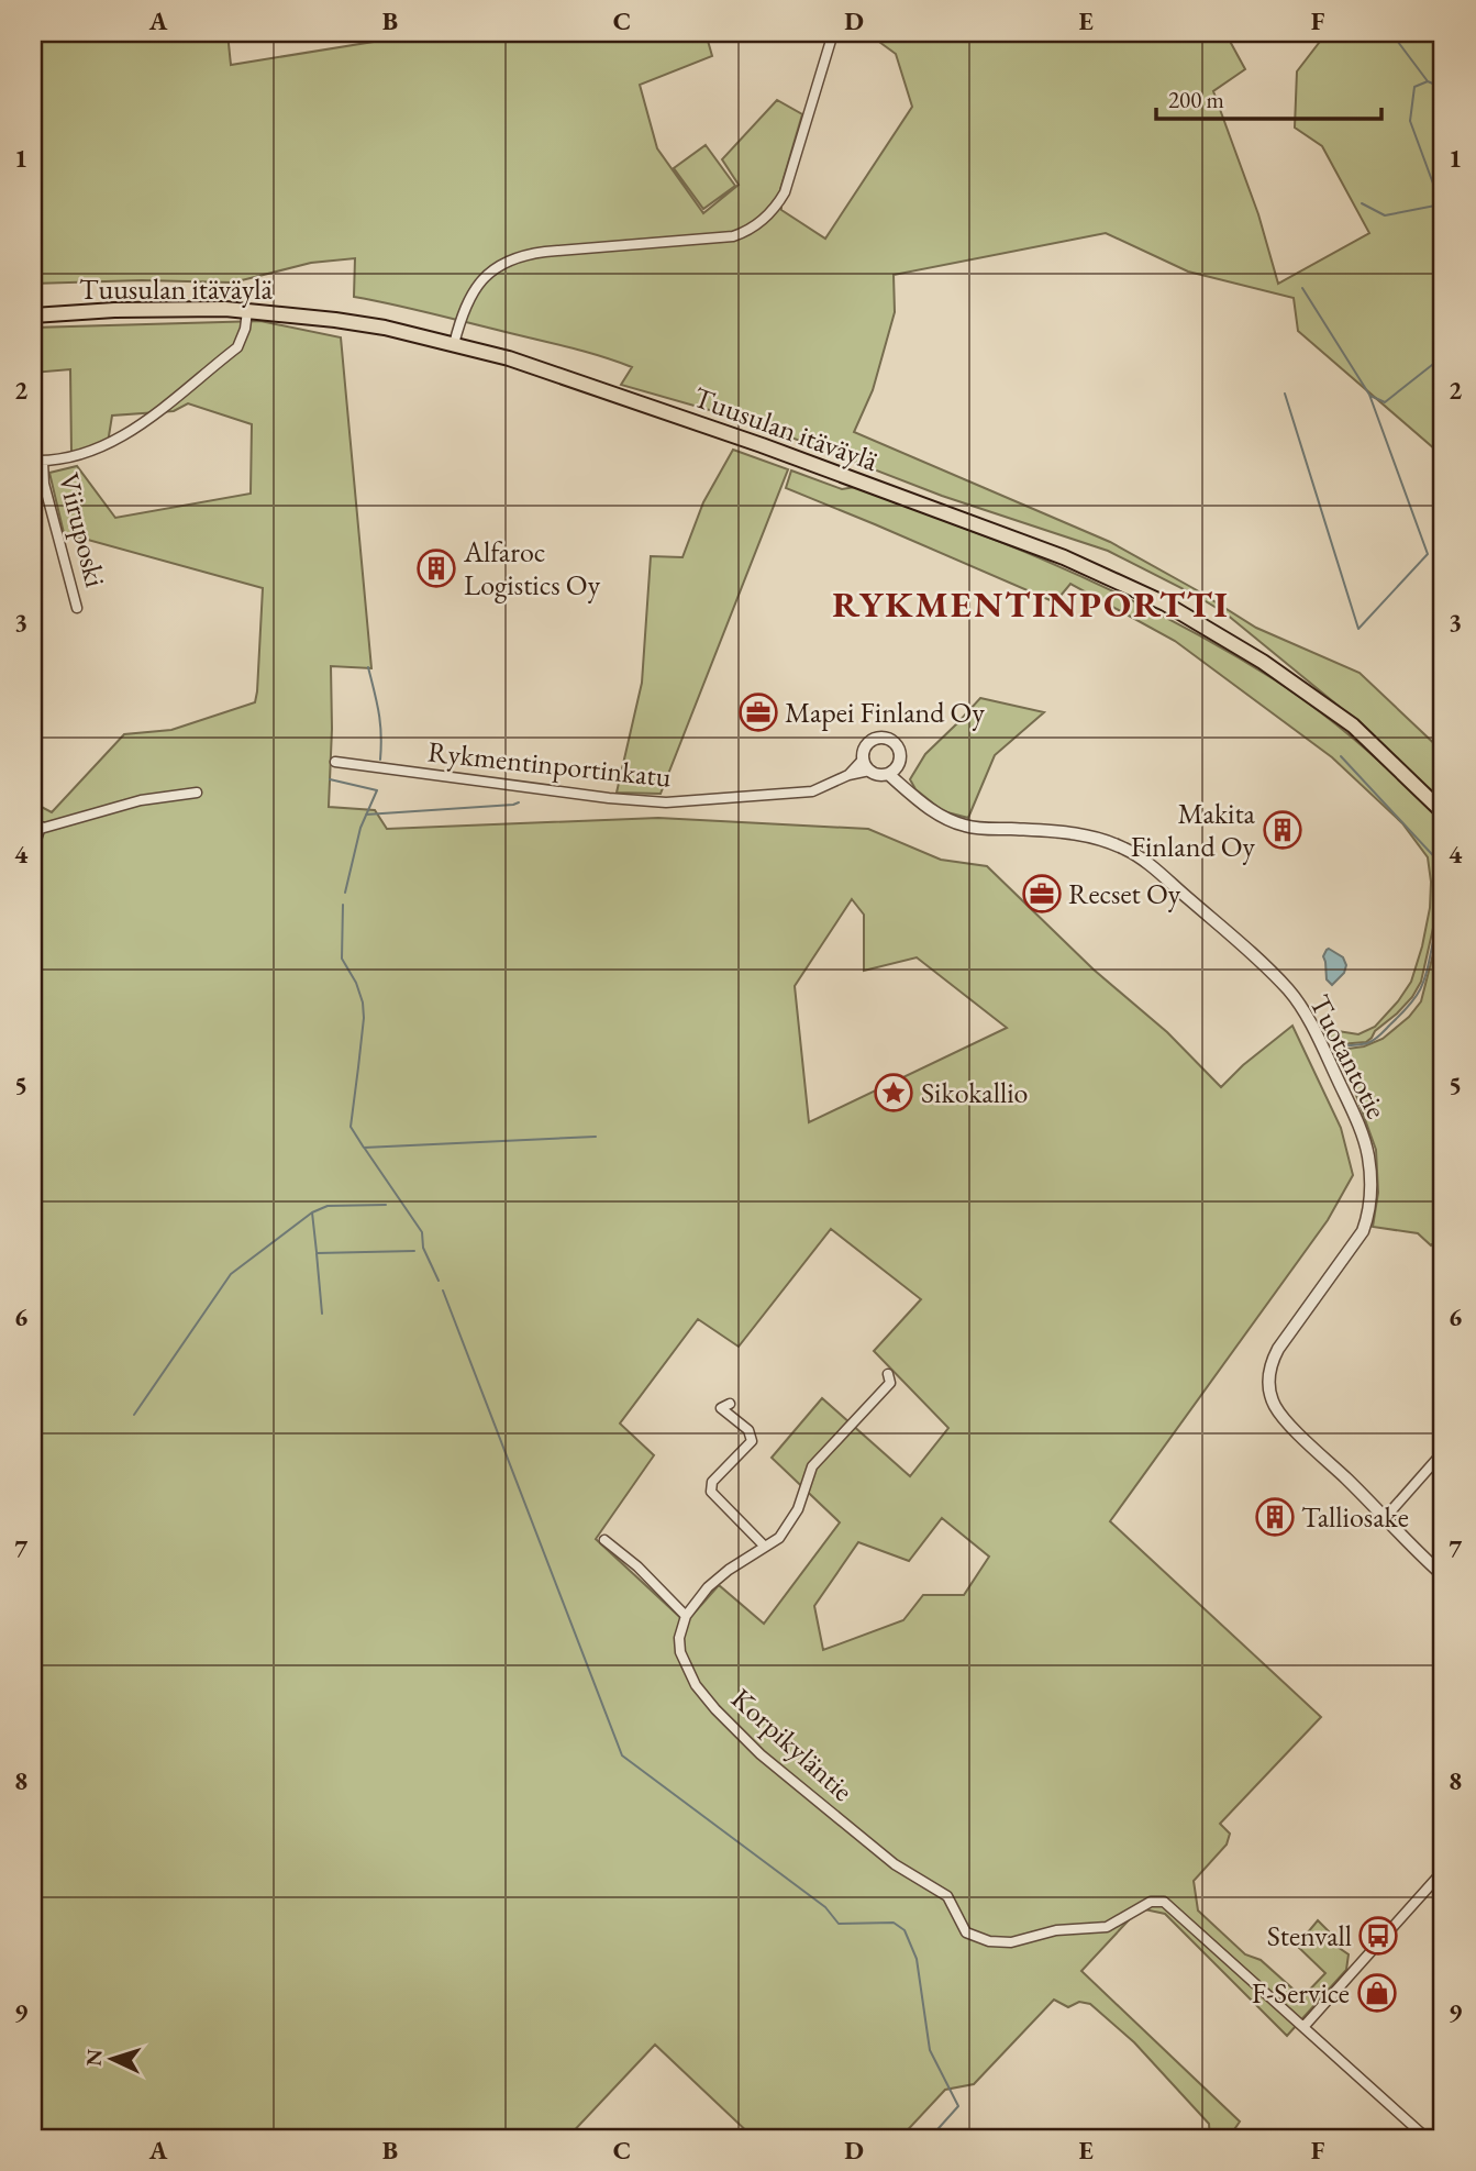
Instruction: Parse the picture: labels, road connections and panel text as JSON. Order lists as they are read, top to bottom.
{
  "streets": {
    "main road": ["Tuusulan itäväylä"],
    "street": [
      "Viiruposki",
      "Rykmentinportinkatu",
      "Tuotantotie",
      "Korpikyläntie"
    ]
  },
  "crossings": [
    ["Rykmentinportinkatu", "Tuotantotie"]
  ],
  "districts": ["RYKMENTINPORTTI"],
  "places": {
    "building": ["Alfaroc Logistics Oy", "Makita Finland Oy", "Talliosake"],
    "office": ["Mapei Finland Oy", "Recset Oy"],
    "place": ["Sikokallio"],
    "bus stop": ["Stenvall"],
    "shop": ["F-Service"]
  },
  "scale_bar": "200 m",
  "north": "left",
  "grid": {
    "columns": [
      "A",
      "B",
      "C",
      "D",
      "E",
      "F"
    ],
    "rows": [
      "1",
      "2",
      "3",
      "4",
      "5",
      "6",
      "7",
      "8",
      "9"
    ]
  }
}
